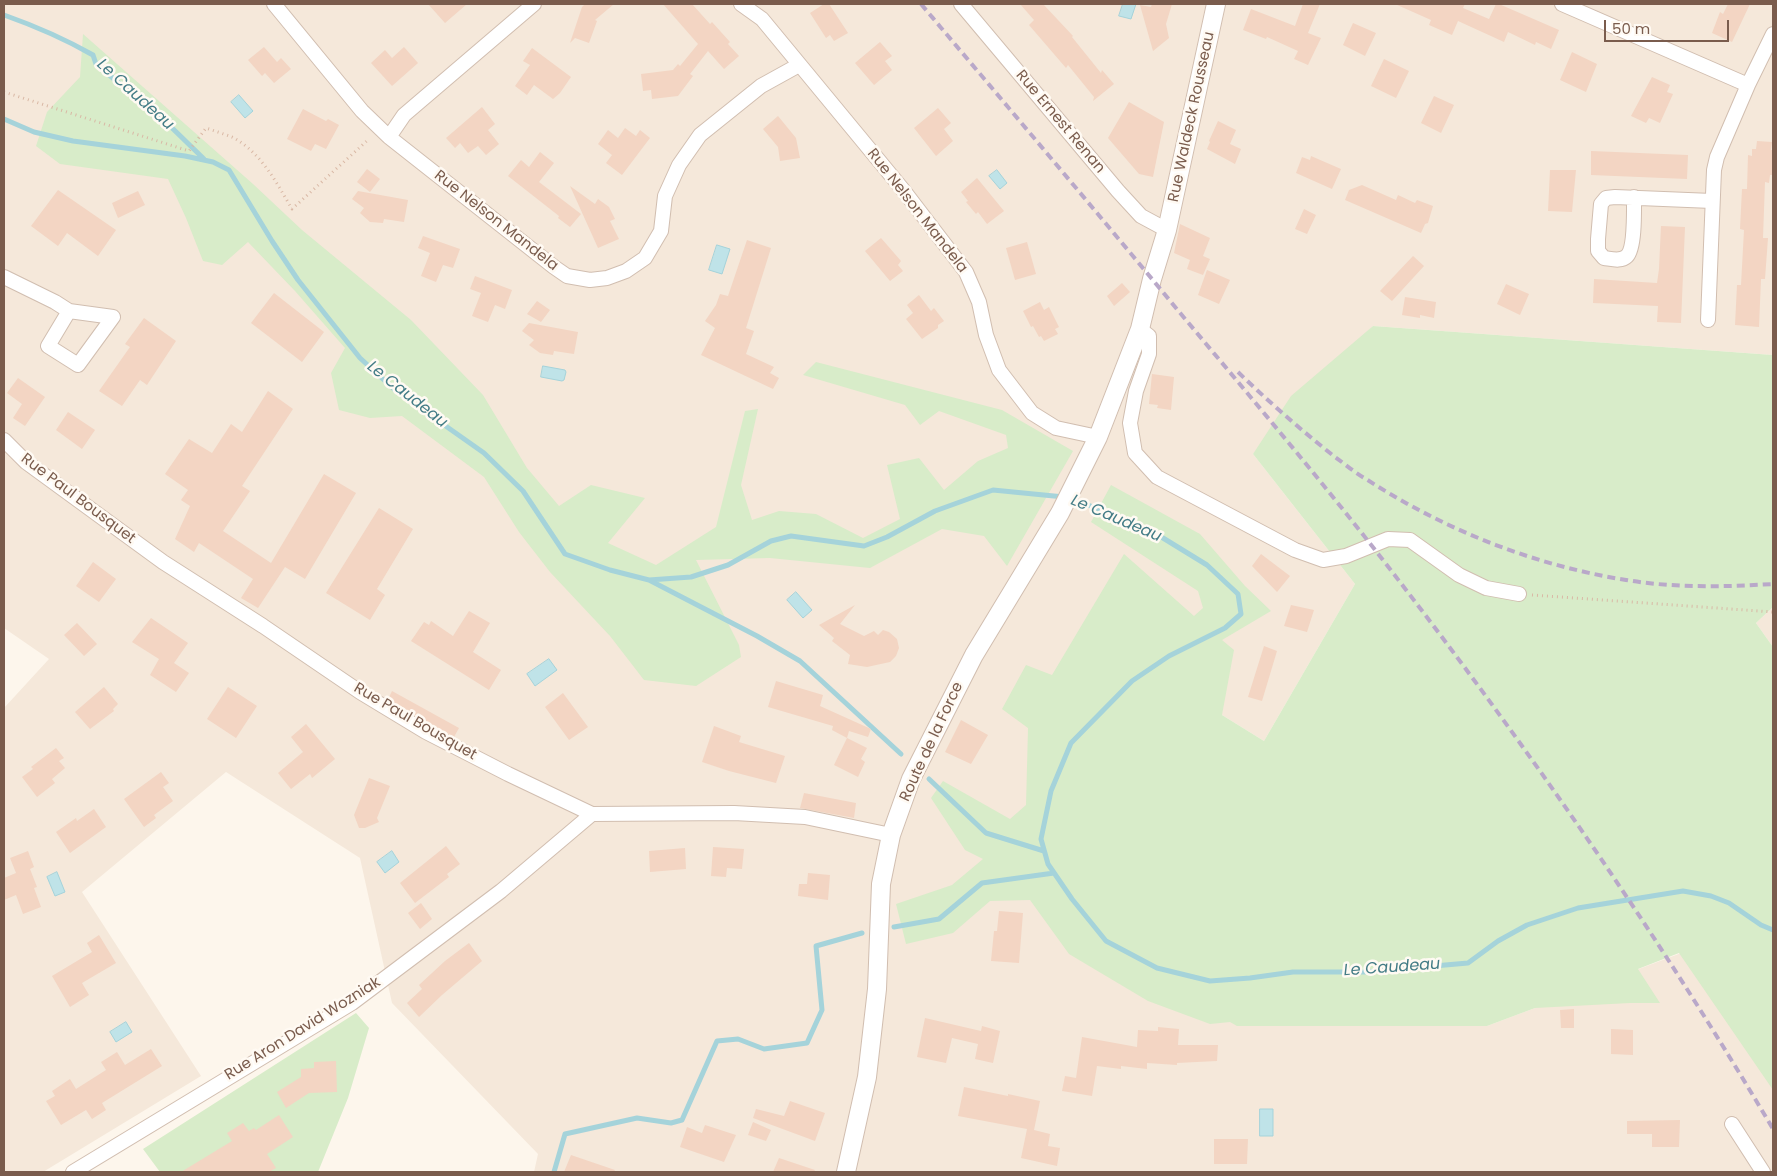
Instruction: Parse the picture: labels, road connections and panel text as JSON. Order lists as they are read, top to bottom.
{
  "streets": {
    "street": [
      "Rue Waldeck Rousseau",
      "Rue Ernest Renan",
      "Rue Nelson Mandela",
      "Rue Paul Bousquet",
      "Route de la Force",
      "Rue Aron David Wozniak"
    ]
  },
  "crossings": [
    ["Rue Waldeck Rousseau", "Rue Ernest Renan"],
    ["Rue Waldeck Rousseau", "Route de la Force"],
    ["Rue Nelson Mandela", "Route de la Force"],
    ["Rue Paul Bousquet", "Route de la Force"],
    ["Rue Paul Bousquet", "Rue Aron David Wozniak"]
  ],
  "water": ["Le Caudeau"],
  "scale_bar": "50 m"
}
